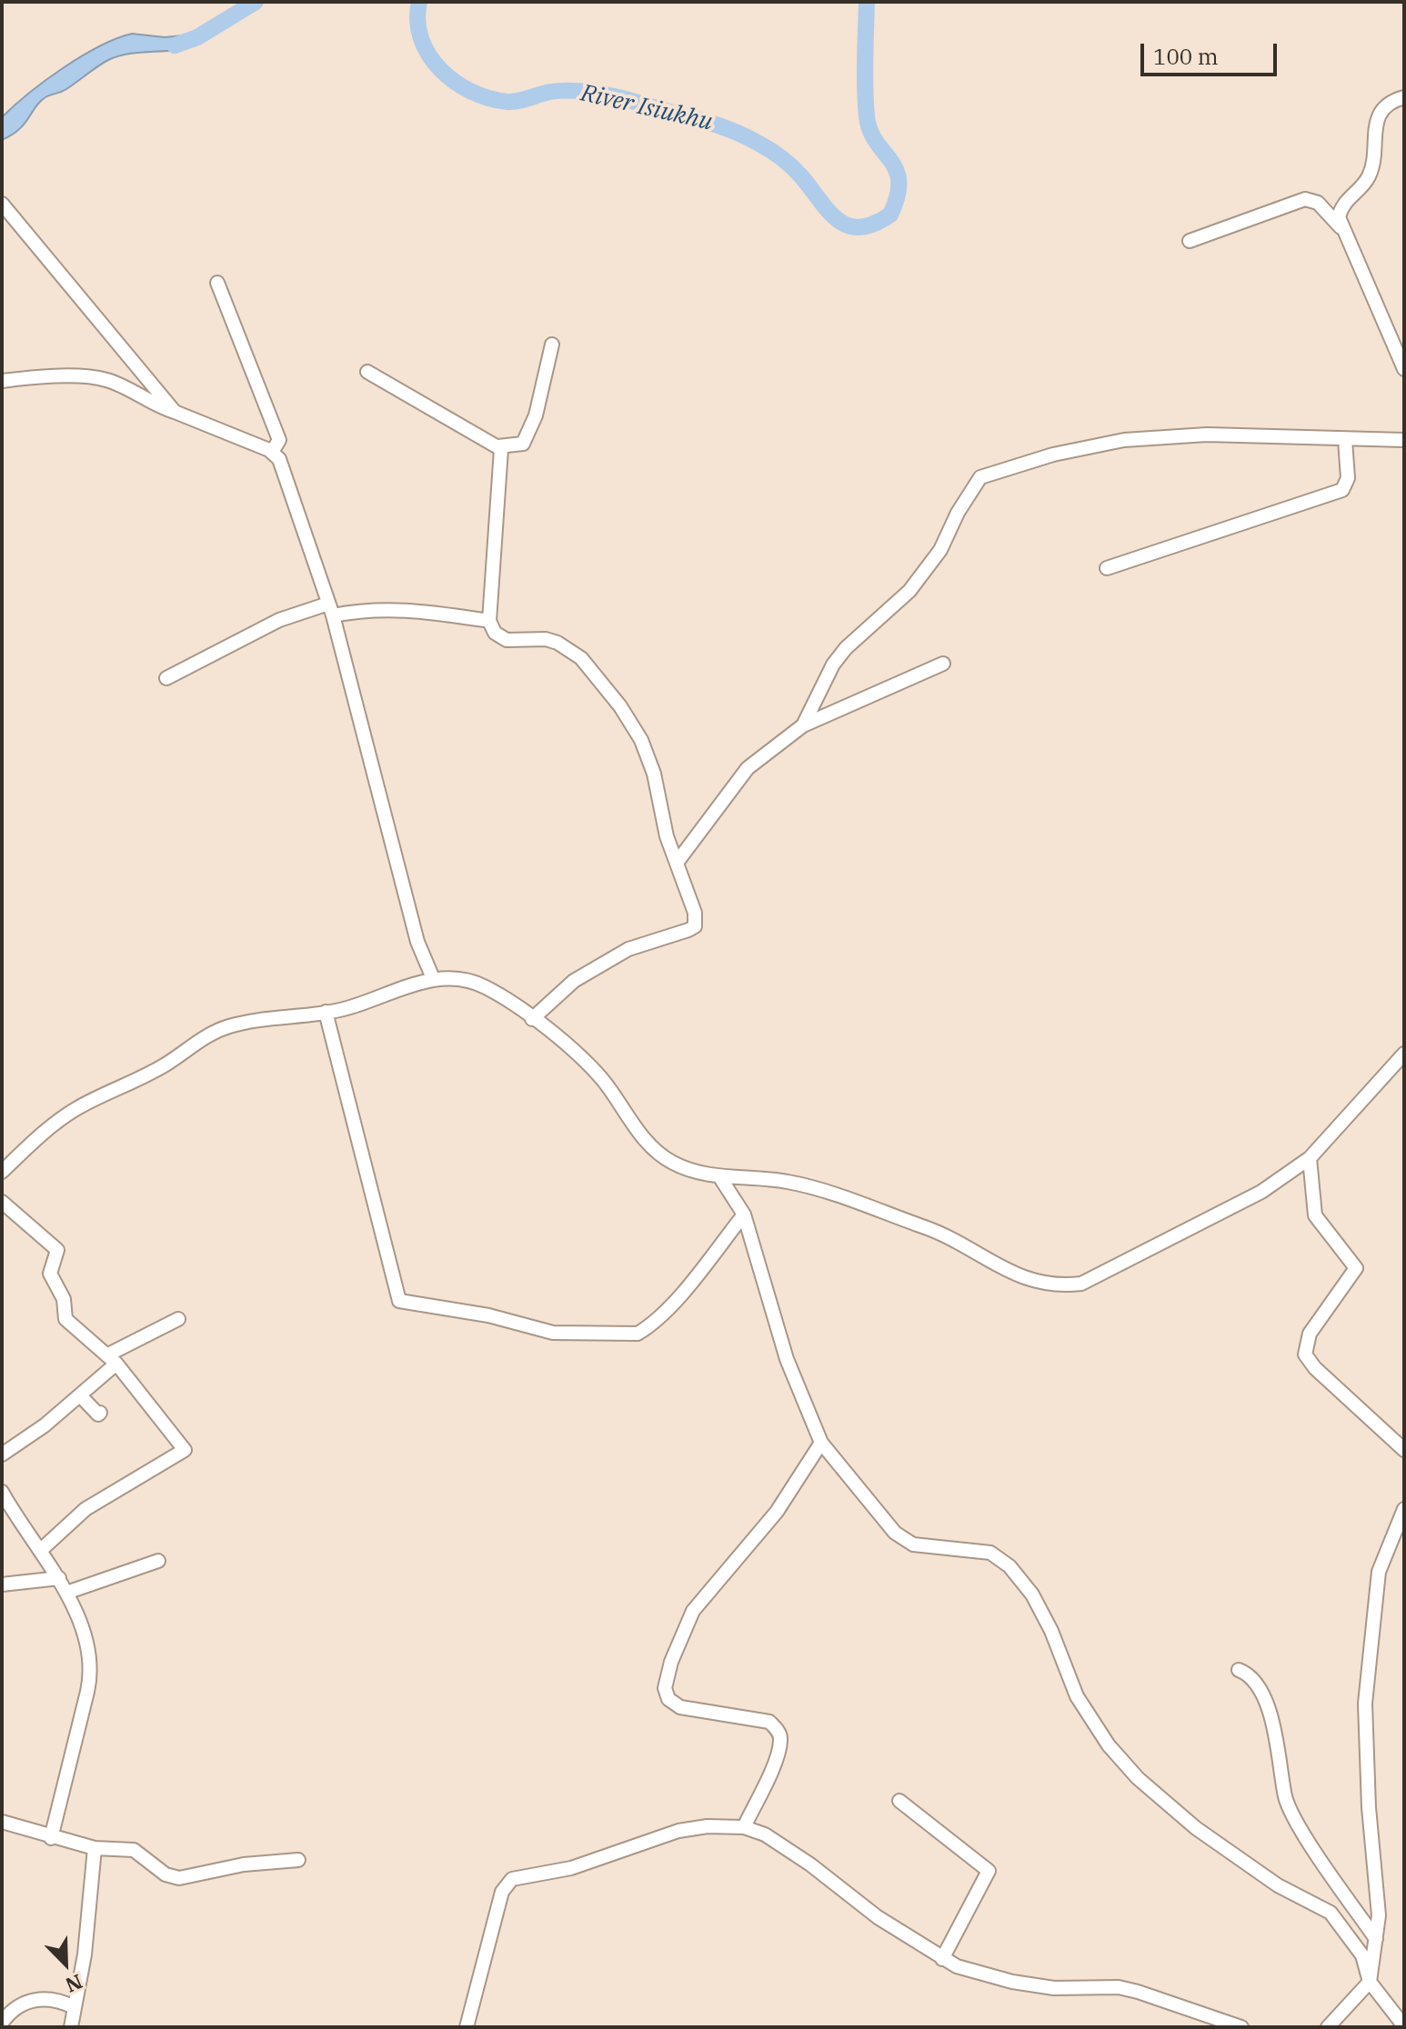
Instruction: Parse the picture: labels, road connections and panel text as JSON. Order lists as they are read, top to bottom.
{
  "water": ["River Isiukhu"],
  "scale_bar": "100 m",
  "north": "bottom right"
}
